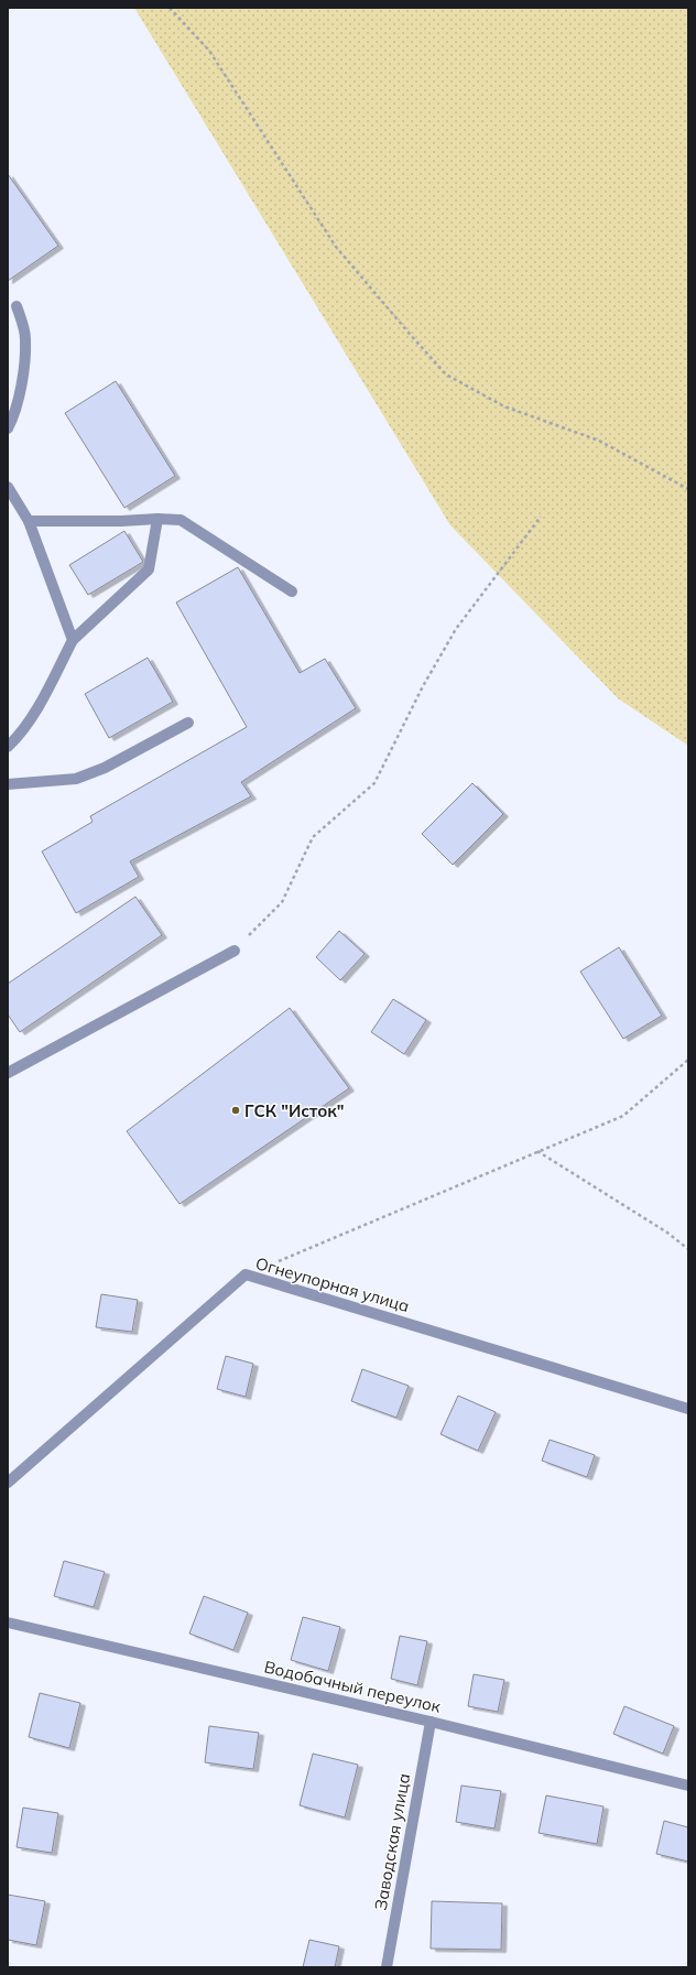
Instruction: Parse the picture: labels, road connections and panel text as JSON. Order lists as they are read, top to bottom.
{
  "streets": {
    "street": ["Огнеупорная улица", "Водобачный переулок", "Заводская улица"]
  },
  "crossings": [
    ["Водобачный переулок", "Заводская улица"]
  ],
  "places": ["ГСК \"Исток\""]
}
